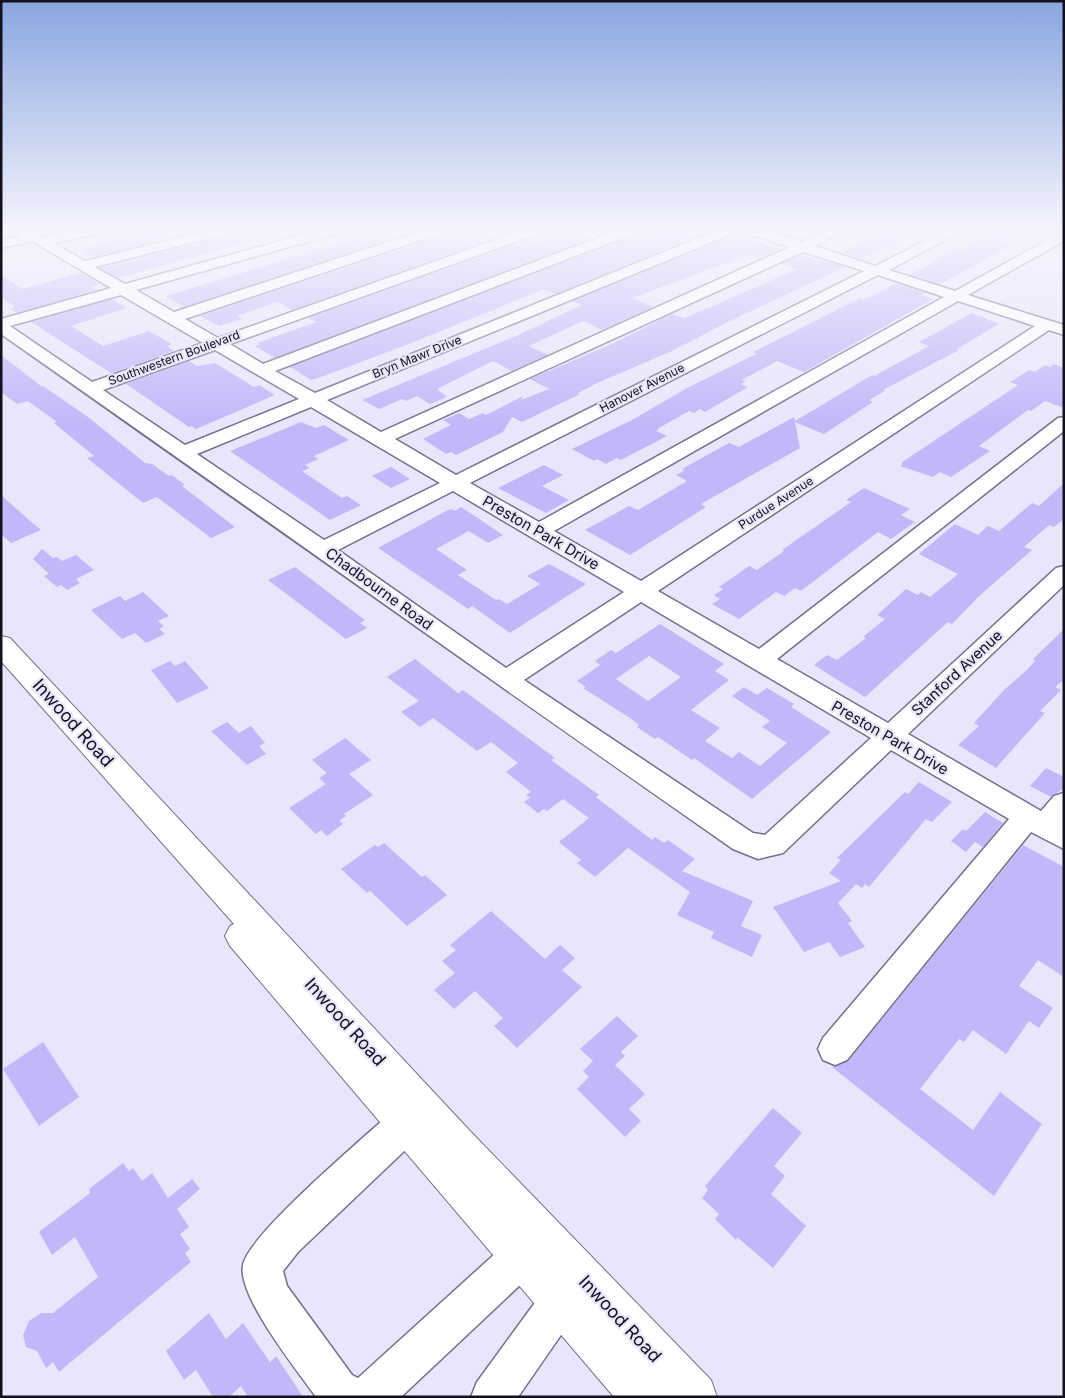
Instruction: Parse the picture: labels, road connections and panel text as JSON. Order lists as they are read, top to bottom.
{
  "streets": {
    "main road": ["Inwood Road"],
    "street": [
      "Bryn Mawr Drive",
      "Southwestern Boulevard",
      "Hanover Avenue",
      "Purdue Avenue",
      "Preston Park Drive",
      "Chadbourne Road",
      "Stanford Avenue"
    ]
  },
  "crossings": [
    ["Bryn Mawr Drive", "Preston Park Drive"],
    ["Bryn Mawr Drive", "Chadbourne Road"],
    ["Southwestern Boulevard", "Preston Park Drive"],
    ["Southwestern Boulevard", "Chadbourne Road"],
    ["Hanover Avenue", "Preston Park Drive"],
    ["Hanover Avenue", "Chadbourne Road"],
    ["Purdue Avenue", "Preston Park Drive"],
    ["Purdue Avenue", "Chadbourne Road"],
    ["Preston Park Drive", "Stanford Avenue"],
    ["Chadbourne Road", "Stanford Avenue"]
  ]
}
